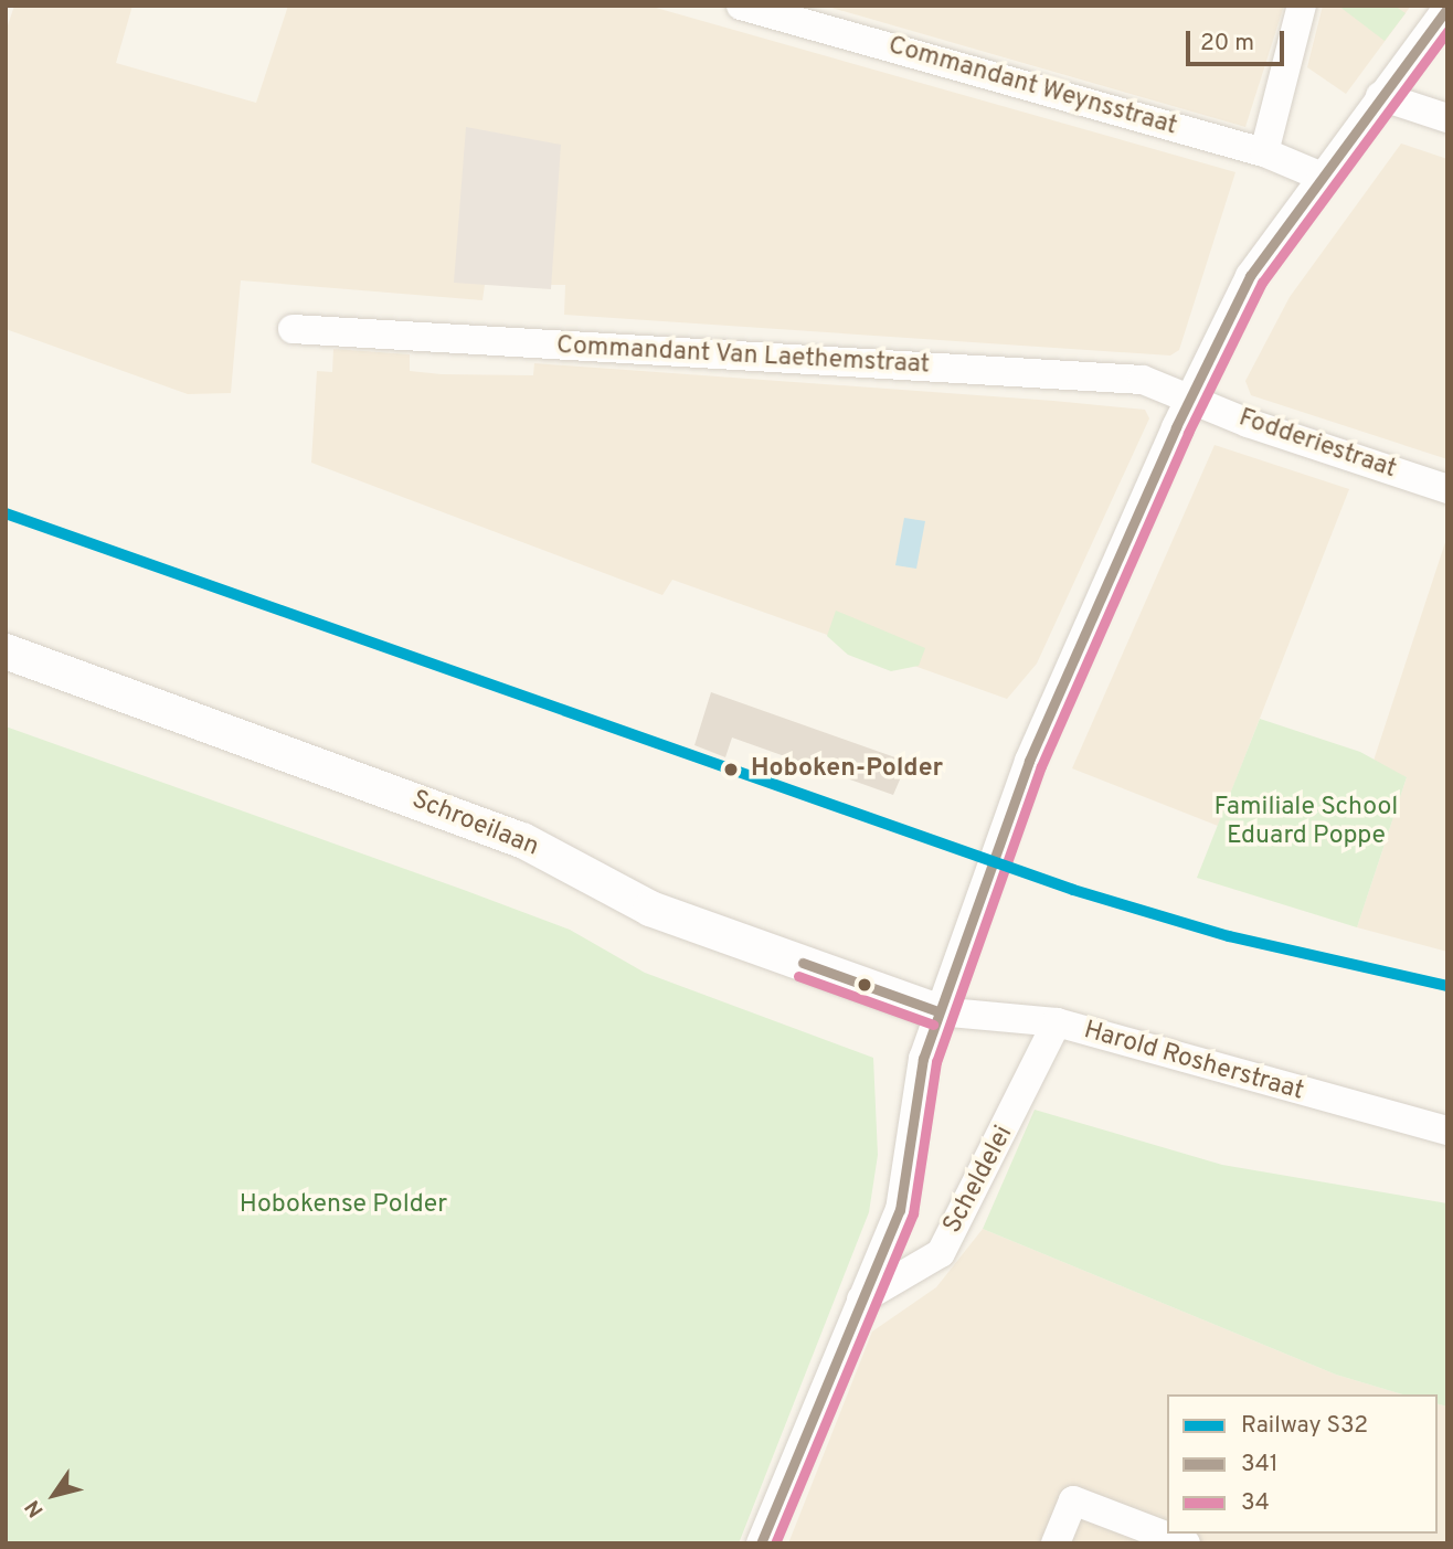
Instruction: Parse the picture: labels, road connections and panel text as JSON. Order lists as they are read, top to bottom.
{
  "streets": {
    "street": [
      "Commandant Weynsstraat",
      "Commandant Van Laethemstraat",
      "Fodderiestraat",
      "Schroeilaan",
      "Harold Rosherstraat",
      "Scheldelei"
    ]
  },
  "crossings": [
    ["Commandant Van Laethemstraat", "Fodderiestraat"],
    ["Schroeilaan", "Harold Rosherstraat"],
    ["Harold Rosherstraat", "Scheldelei"]
  ],
  "parks": ["Familiale School Eduard Poppe", "Hobokense Polder"],
  "places": ["Hoboken-Polder"],
  "lines": ["transit line 341", "transit line 34", "rail line S32"],
  "legend": ["Railway S32", "341", "34"],
  "scale_bar": "20 m",
  "north": "bottom left"
}
